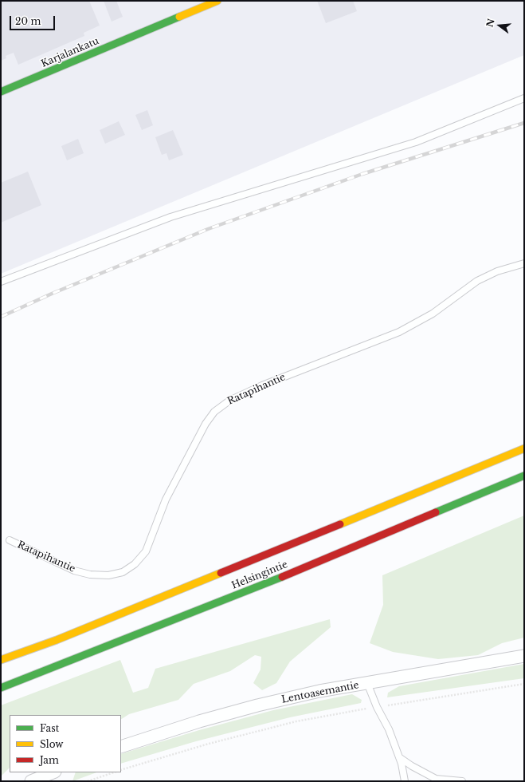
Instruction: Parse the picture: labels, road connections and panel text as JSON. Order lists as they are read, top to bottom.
{
  "streets": {
    "main road": ["Karjalankatu", "Helsingintie"],
    "street": ["Lentoasemantie"],
    "lane": ["Ratapihantie"]
  },
  "legend": ["Fast", "Slow", "Jam"],
  "scale_bar": "20 m",
  "north": "left"
}
